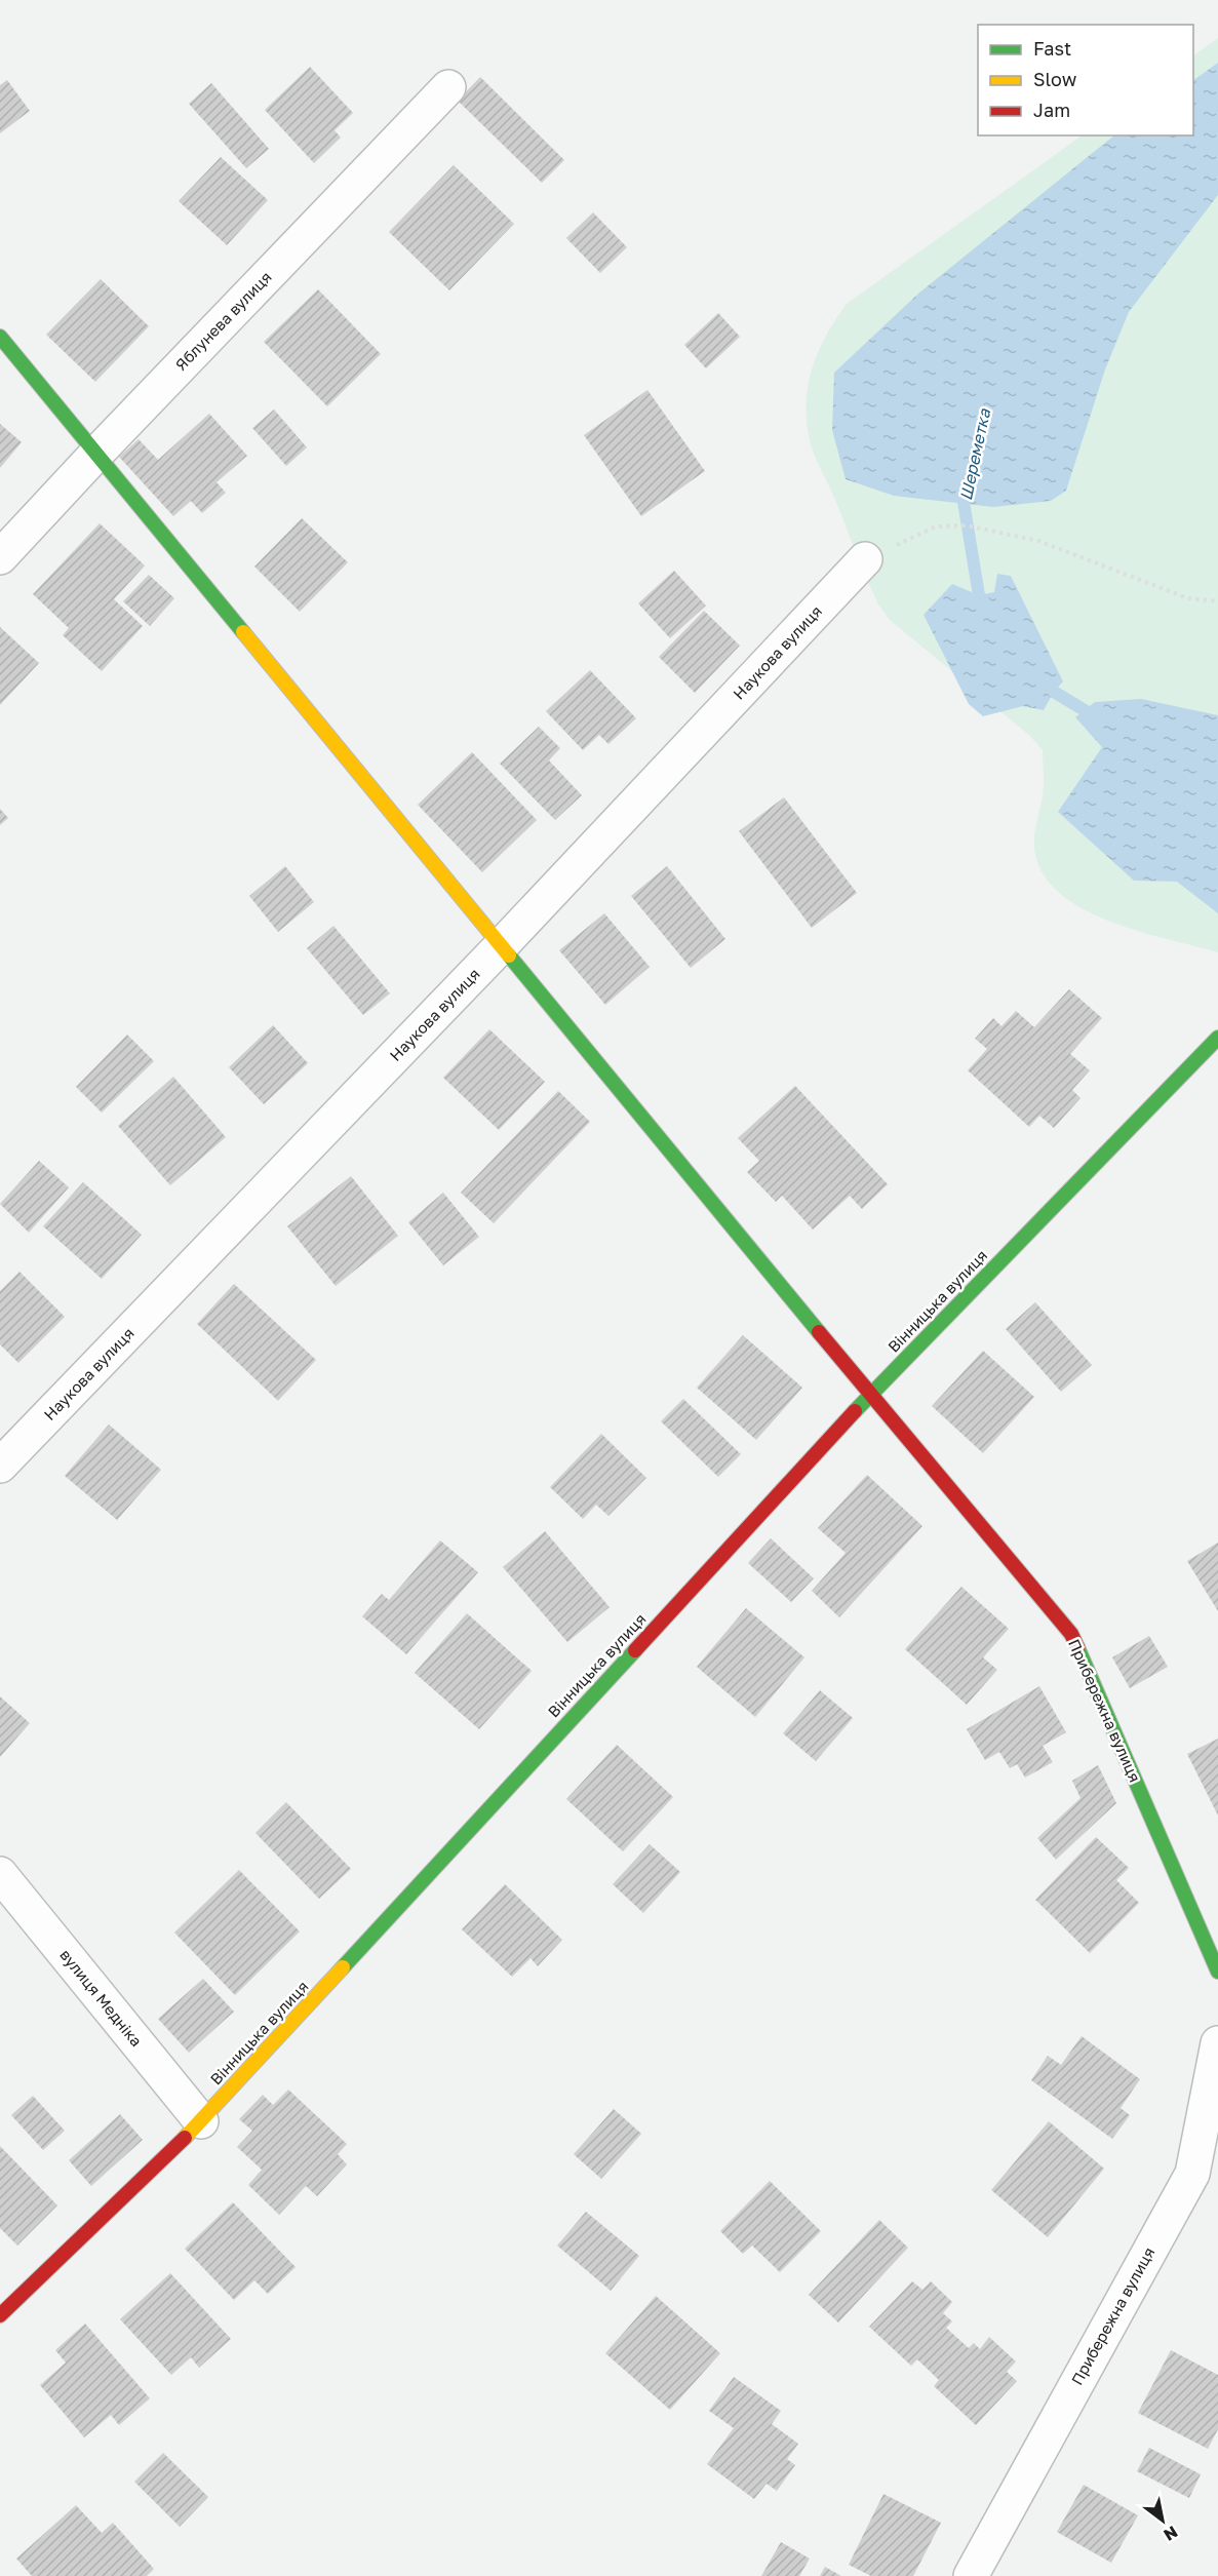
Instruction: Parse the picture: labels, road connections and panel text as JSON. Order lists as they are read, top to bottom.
{
  "streets": {
    "street": [
      "Яблунева вулиця",
      "Наукова вулиця",
      "Вінницька вулиця",
      "Прибережна вулиця",
      "вулиця Медніка"
    ]
  },
  "crossings": [
    ["Яблунева вулиця", "Прибережна вулиця"],
    ["Наукова вулиця", "Прибережна вулиця"],
    ["Вінницька вулиця", "Прибережна вулиця"],
    ["Вінницька вулиця", "вулиця Медніка"]
  ],
  "water": ["Шереметка"],
  "legend": ["Fast", "Slow", "Jam"],
  "north": "bottom right"
}
